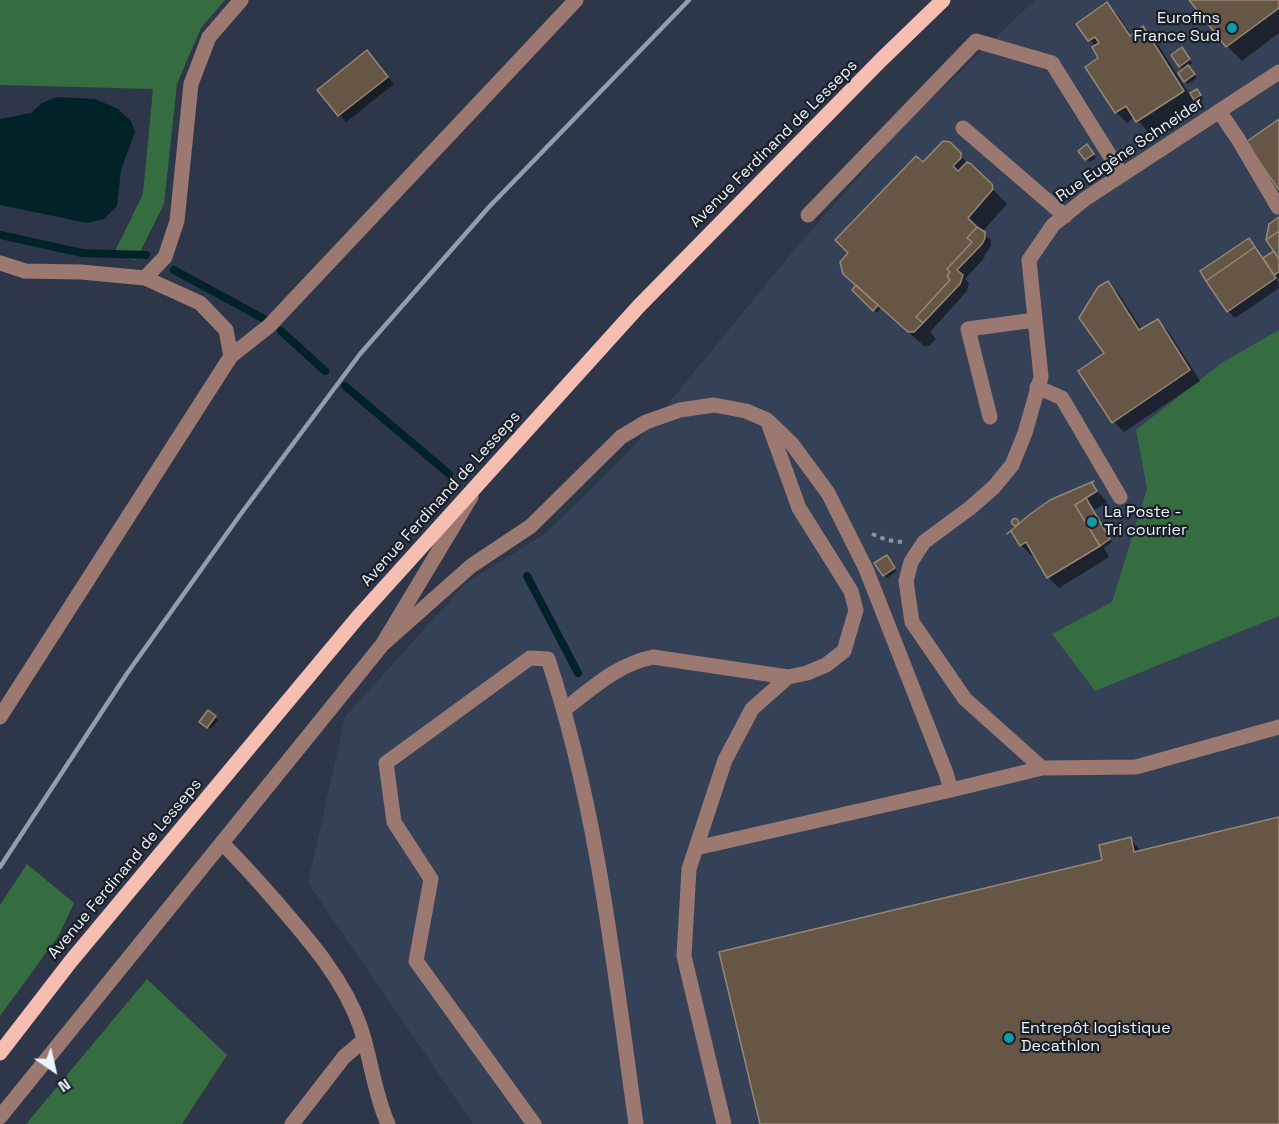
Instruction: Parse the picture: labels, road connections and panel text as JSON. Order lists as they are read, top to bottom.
{
  "streets": {
    "main road": ["Avenue Ferdinand de Lesseps"],
    "street": ["Rue Eugène Schneider"]
  },
  "places": ["Eurofins France Sud", "La Poste - Tri courrier", "Entrepôt logistique Decathlon"],
  "north": "bottom right"
}
